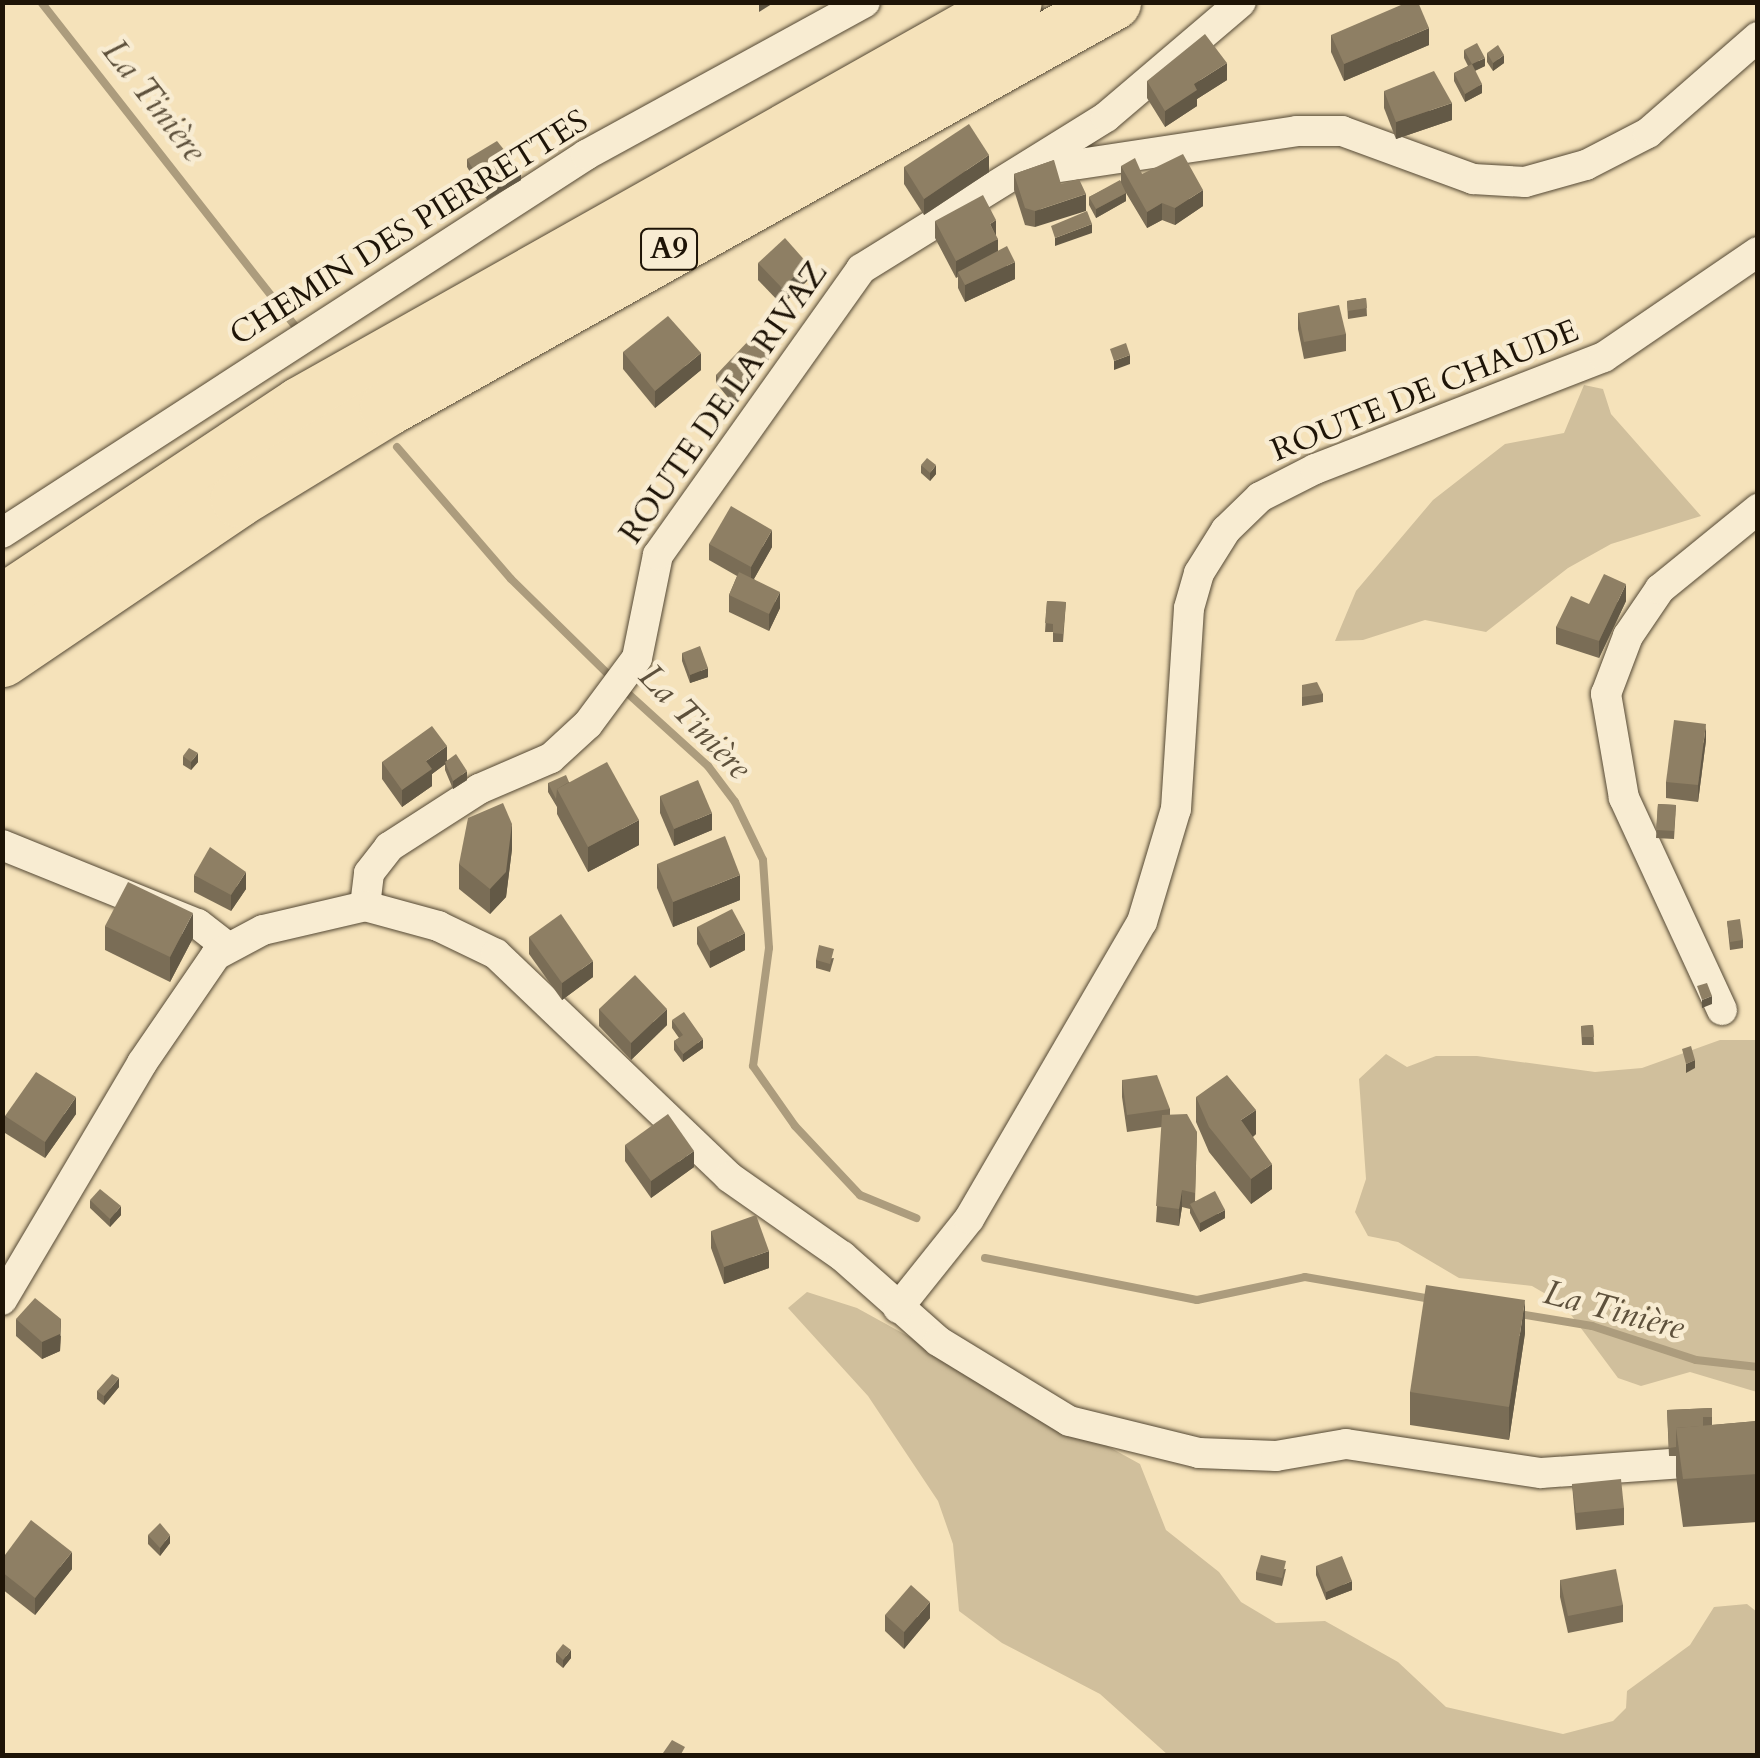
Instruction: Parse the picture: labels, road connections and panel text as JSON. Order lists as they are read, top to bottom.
{
  "streets": {
    "highway": ["A9"],
    "street": ["CHEMIN DES PIERRETTES", "ROUTE DE CHAUDE", "ROUTE DE LA RIVAZ"]
  },
  "water": ["La Tinière"]
}
